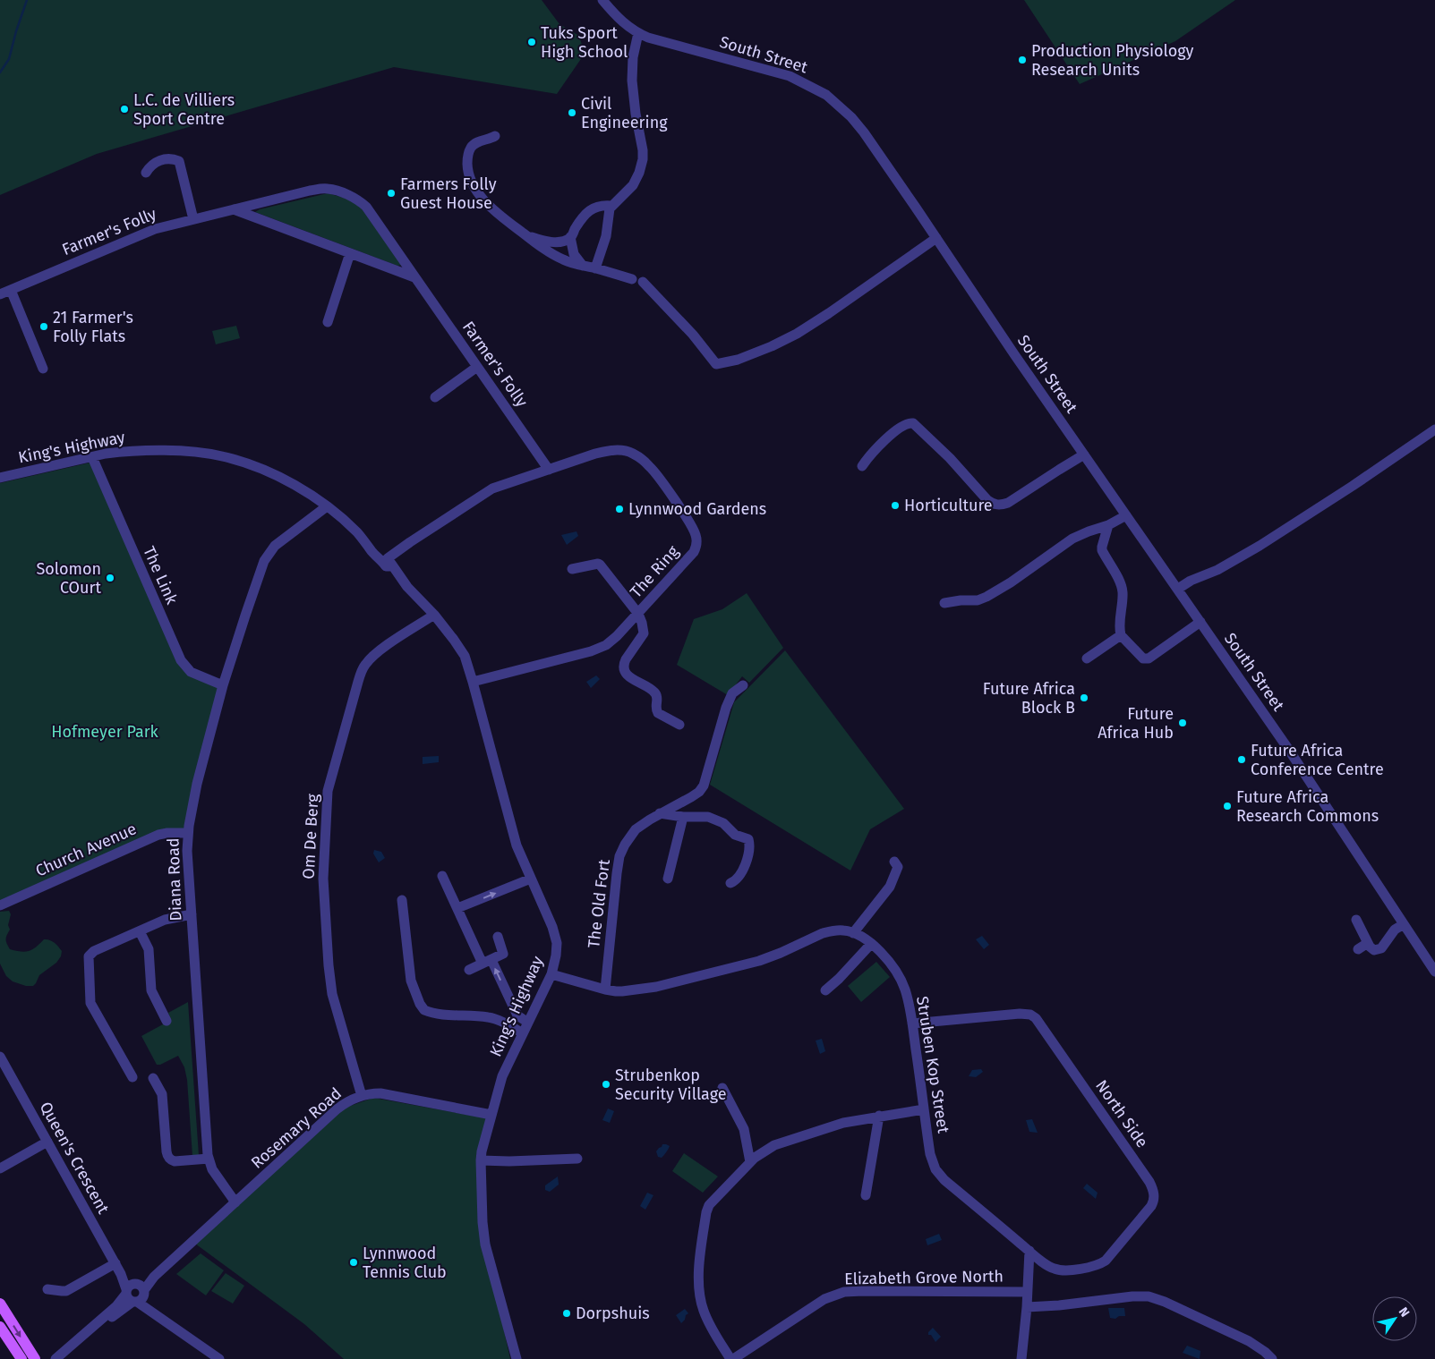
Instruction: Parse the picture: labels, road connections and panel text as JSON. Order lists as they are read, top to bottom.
{
  "streets": {
    "street": [
      "South Street",
      "Farmer's Folly",
      "King's Highway",
      "The Ring",
      "The Link",
      "Om De Berg",
      "Church Avenue",
      "Diana Road",
      "The Old Fort",
      "Struben Kop Street",
      "North Side",
      "Rosemary Road",
      "Queen's Crescent",
      "Elizabeth Grove North"
    ]
  },
  "crossings": [
    ["Farmer's Folly", "The Ring"],
    ["King's Highway", "The Ring"],
    ["King's Highway", "The Link"],
    ["King's Highway", "Om De Berg"],
    ["King's Highway", "Diana Road"],
    ["King's Highway", "Struben Kop Street"],
    ["King's Highway", "Rosemary Road"],
    ["The Link", "Diana Road"],
    ["Om De Berg", "Rosemary Road"],
    ["Church Avenue", "Diana Road"],
    ["Diana Road", "Rosemary Road"],
    ["The Old Fort", "Struben Kop Street"],
    ["Struben Kop Street", "North Side"],
    ["Rosemary Road", "Queen's Crescent"]
  ],
  "parks": ["Hofmeyer Park"],
  "places": [
    "Tuks Sport High School",
    "Production Physiology Research Units",
    "L.C. de Villiers Sport Centre",
    "Civil Engineering",
    "Farmers Folly Guest House",
    "21 Farmer's Folly Flats",
    "Horticulture",
    "Lynnwood Gardens",
    "Solomon COurt",
    "Future Africa Block B",
    "Future Africa Hub",
    "Future Africa Conference Centre",
    "Future Africa Research Commons",
    "Strubenkop Security Village",
    "Lynnwood Tennis Club",
    "Dorpshuis"
  ],
  "north": "top right"
}
